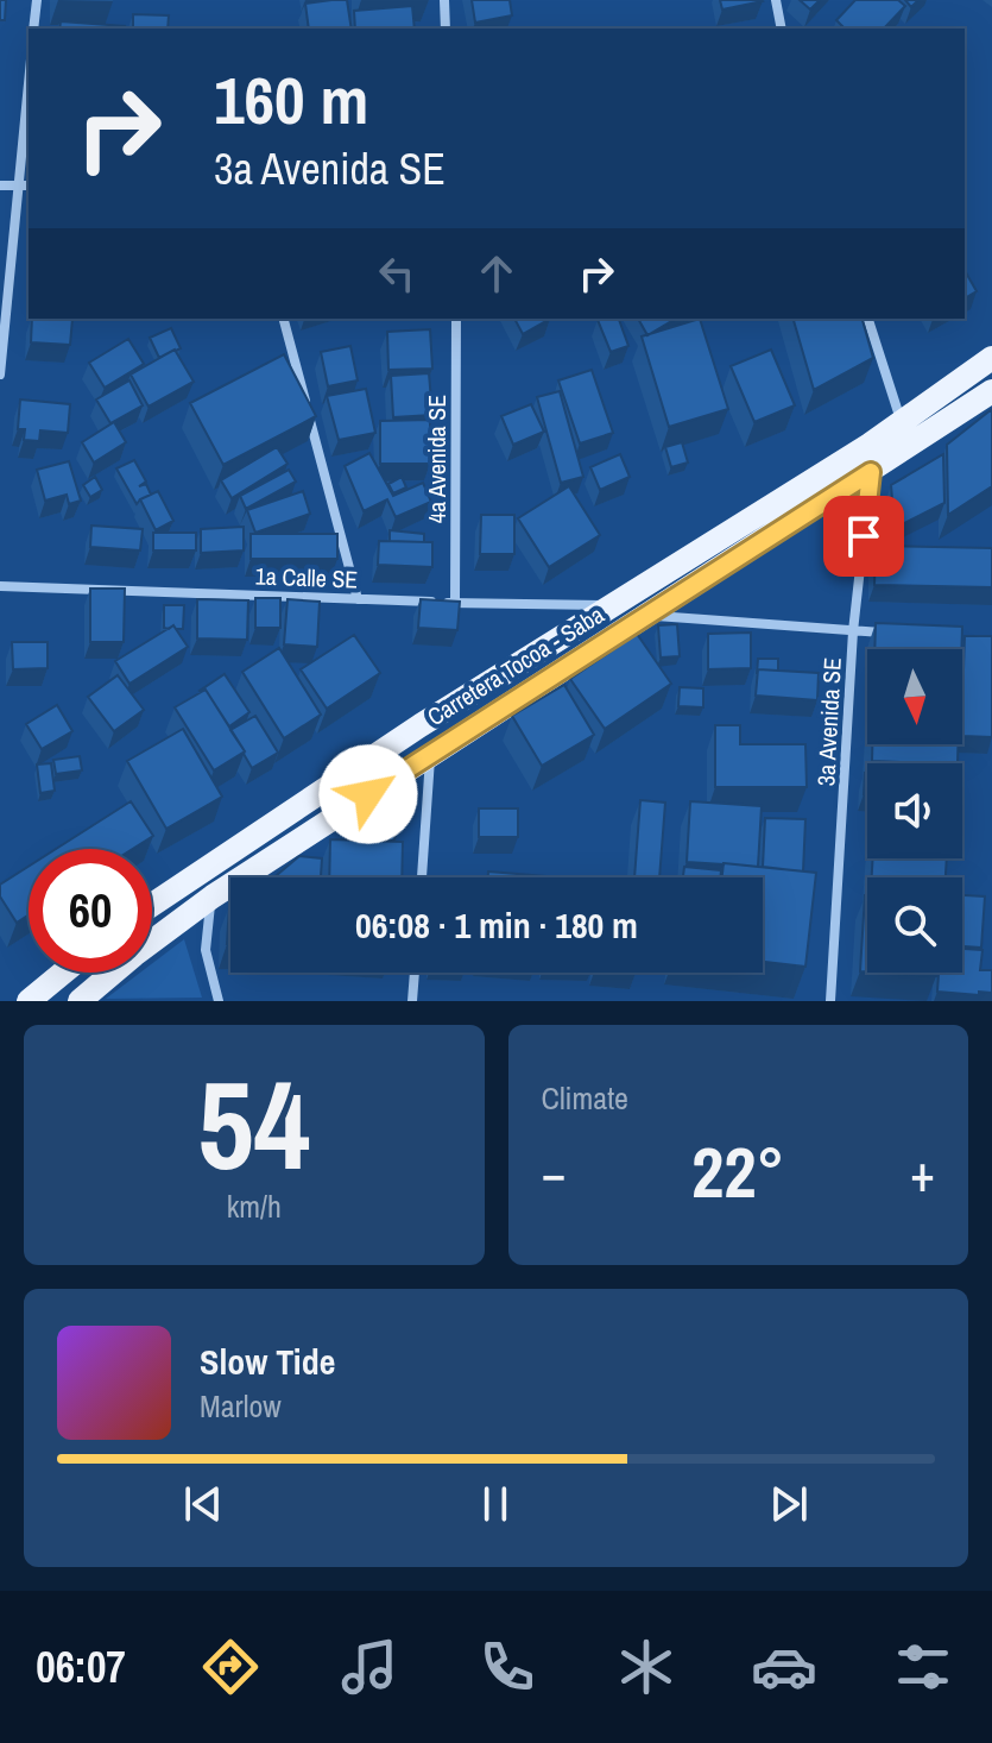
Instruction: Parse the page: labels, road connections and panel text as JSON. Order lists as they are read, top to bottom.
{
  "streets": {
    "main road": ["Carretera Tocoa - Saba"],
    "street": ["4a Avenida SE", "1a Calle SE", "3a Avenida SE"]
  },
  "crossings": [
    ["4a Avenida SE", "1a Calle SE"],
    ["1a Calle SE", "Carretera Tocoa - Saba"],
    ["Carretera Tocoa - Saba", "3a Avenida SE"]
  ],
  "north": "bottom",
  "page": {
    "turn": ["160 m", "3a Avenida SE"],
    "limit": "60",
    "trip": "06:08 · 1 min · 180 m",
    "tile": [
      ["54", "km/h"],
      "Climate"
    ],
    "heat": ["−", "22°", "+"],
    "song": ["Slow Tide", "Marlow"],
    "tabs": "06:07"
  }
}
